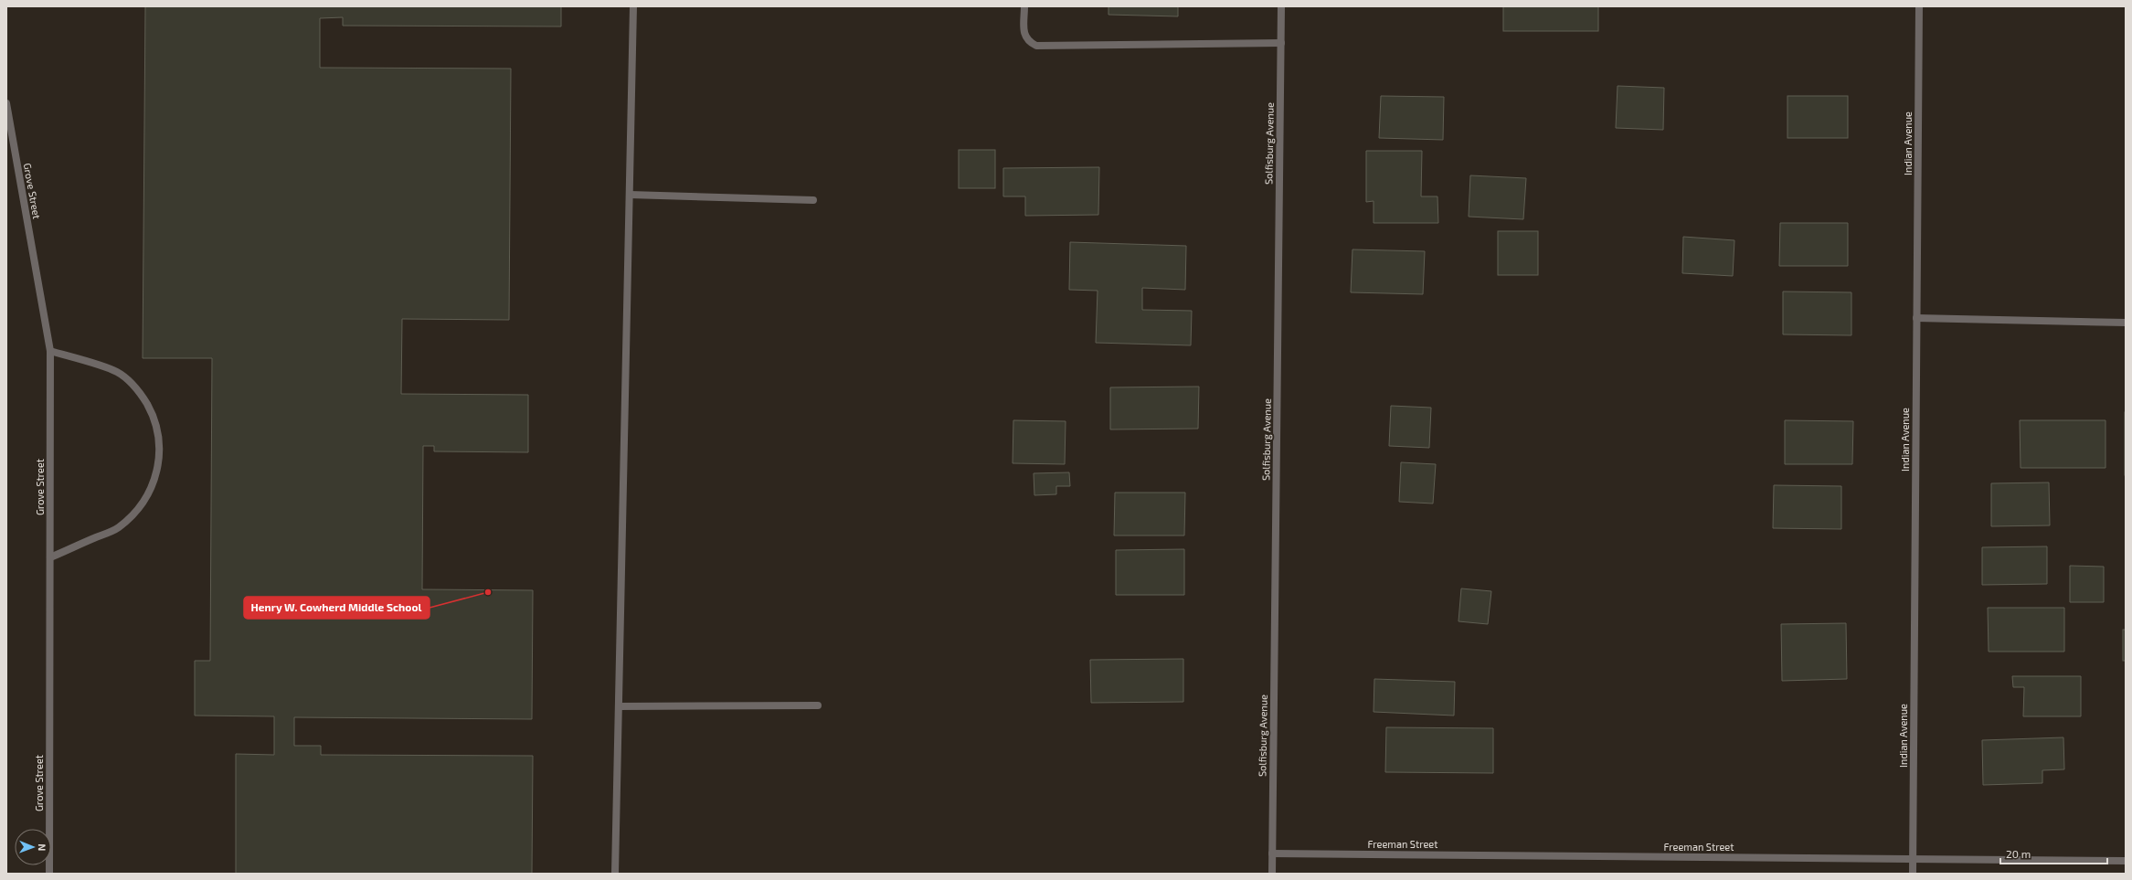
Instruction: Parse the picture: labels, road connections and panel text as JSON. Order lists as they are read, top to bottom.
{
  "streets": {
    "street": [
      "Solfisburg Avenue",
      "Indian Avenue",
      "Grove Street",
      "Freeman Street"
    ]
  },
  "crossings": [
    ["Solfisburg Avenue", "Freeman Street"],
    ["Indian Avenue", "Freeman Street"]
  ],
  "places": ["Henry W. Cowherd Middle School"],
  "scale_bar": "20 m",
  "north": "right"
}
